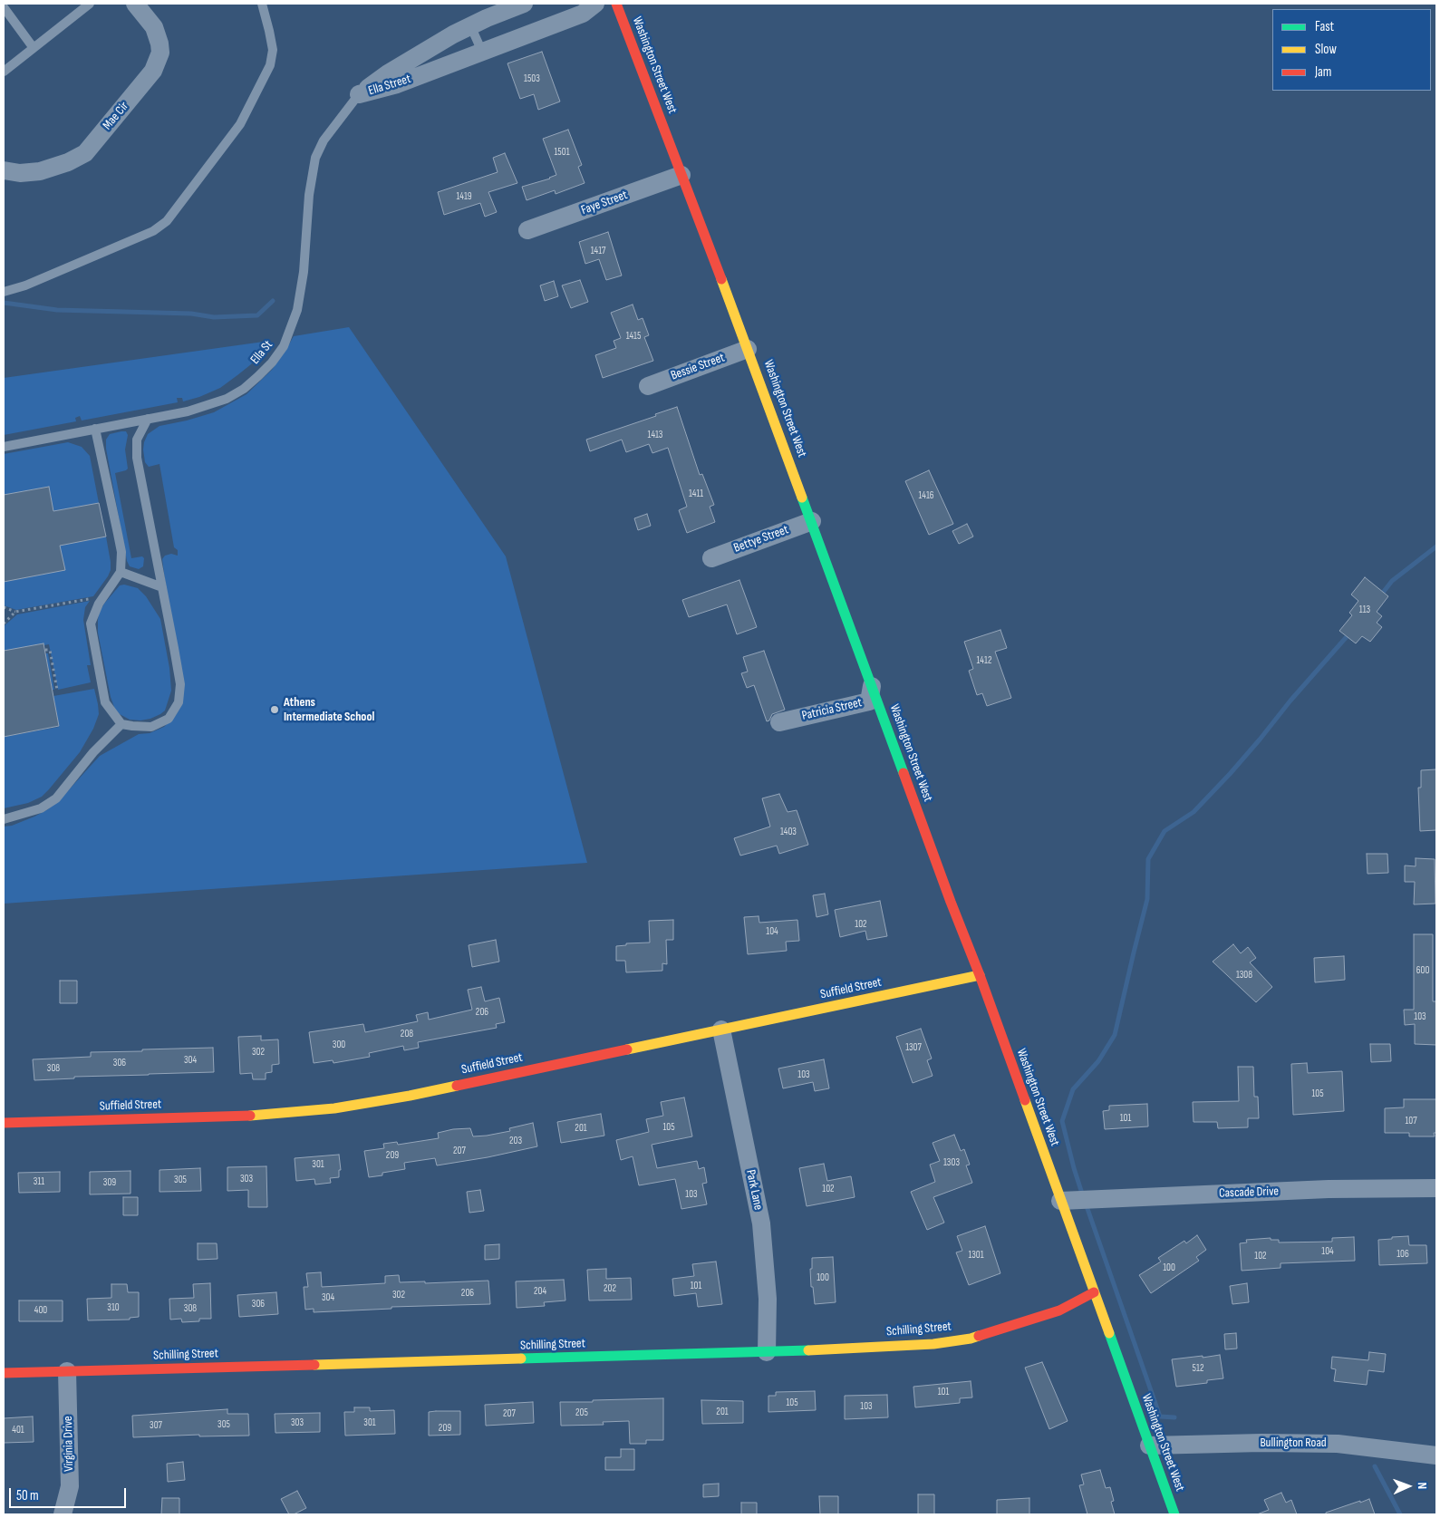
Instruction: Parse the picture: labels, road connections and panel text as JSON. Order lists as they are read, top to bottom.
{
  "streets": {
    "street": [
      "Washington Street West",
      "Ella Street",
      "Mae Cir",
      "Faye Street",
      "Bessie Street",
      "Bettye Street",
      "Patricia Street",
      "Suffield Street",
      "Park Lane",
      "Cascade Drive",
      "Schilling Street",
      "Bullington Road",
      "Virginia Drive"
    ],
    "lane": ["Ella St"]
  },
  "crossings": [
    ["Washington Street West", "Faye Street"],
    ["Washington Street West", "Bessie Street"],
    ["Washington Street West", "Bettye Street"],
    ["Washington Street West", "Patricia Street"],
    ["Washington Street West", "Suffield Street"],
    ["Washington Street West", "Cascade Drive"],
    ["Washington Street West", "Schilling Street"],
    ["Washington Street West", "Bullington Road"],
    ["Ella Street", "Ella St"],
    ["Suffield Street", "Park Lane"],
    ["Park Lane", "Schilling Street"],
    ["Schilling Street", "Virginia Drive"]
  ],
  "places": ["Athens Intermediate School"],
  "house_numbers": [
    "1503",
    "1501",
    "1419",
    "1417",
    "1415",
    "1413",
    "1411",
    "1416",
    "113",
    "1412",
    "1403",
    "102",
    "104",
    "600",
    "1308",
    "206",
    "103",
    "208",
    "300",
    "1307",
    "302",
    "304",
    "306",
    "308",
    "103",
    "105",
    "101",
    "107",
    "105",
    "201",
    "203",
    "207",
    "209",
    "1303",
    "301",
    "303",
    "305",
    "311",
    "309",
    "102",
    "103",
    "104",
    "106",
    "1301",
    "102",
    "100",
    "100",
    "101",
    "202",
    "204",
    "206",
    "302",
    "304",
    "306",
    "310",
    "308",
    "400",
    "512",
    "101",
    "105",
    "103",
    "201",
    "205",
    "207",
    "303",
    "301",
    "305",
    "307",
    "209",
    "401"
  ],
  "legend": ["Fast", "Slow", "Jam"],
  "scale_bar": "50 m",
  "north": "right"
}
